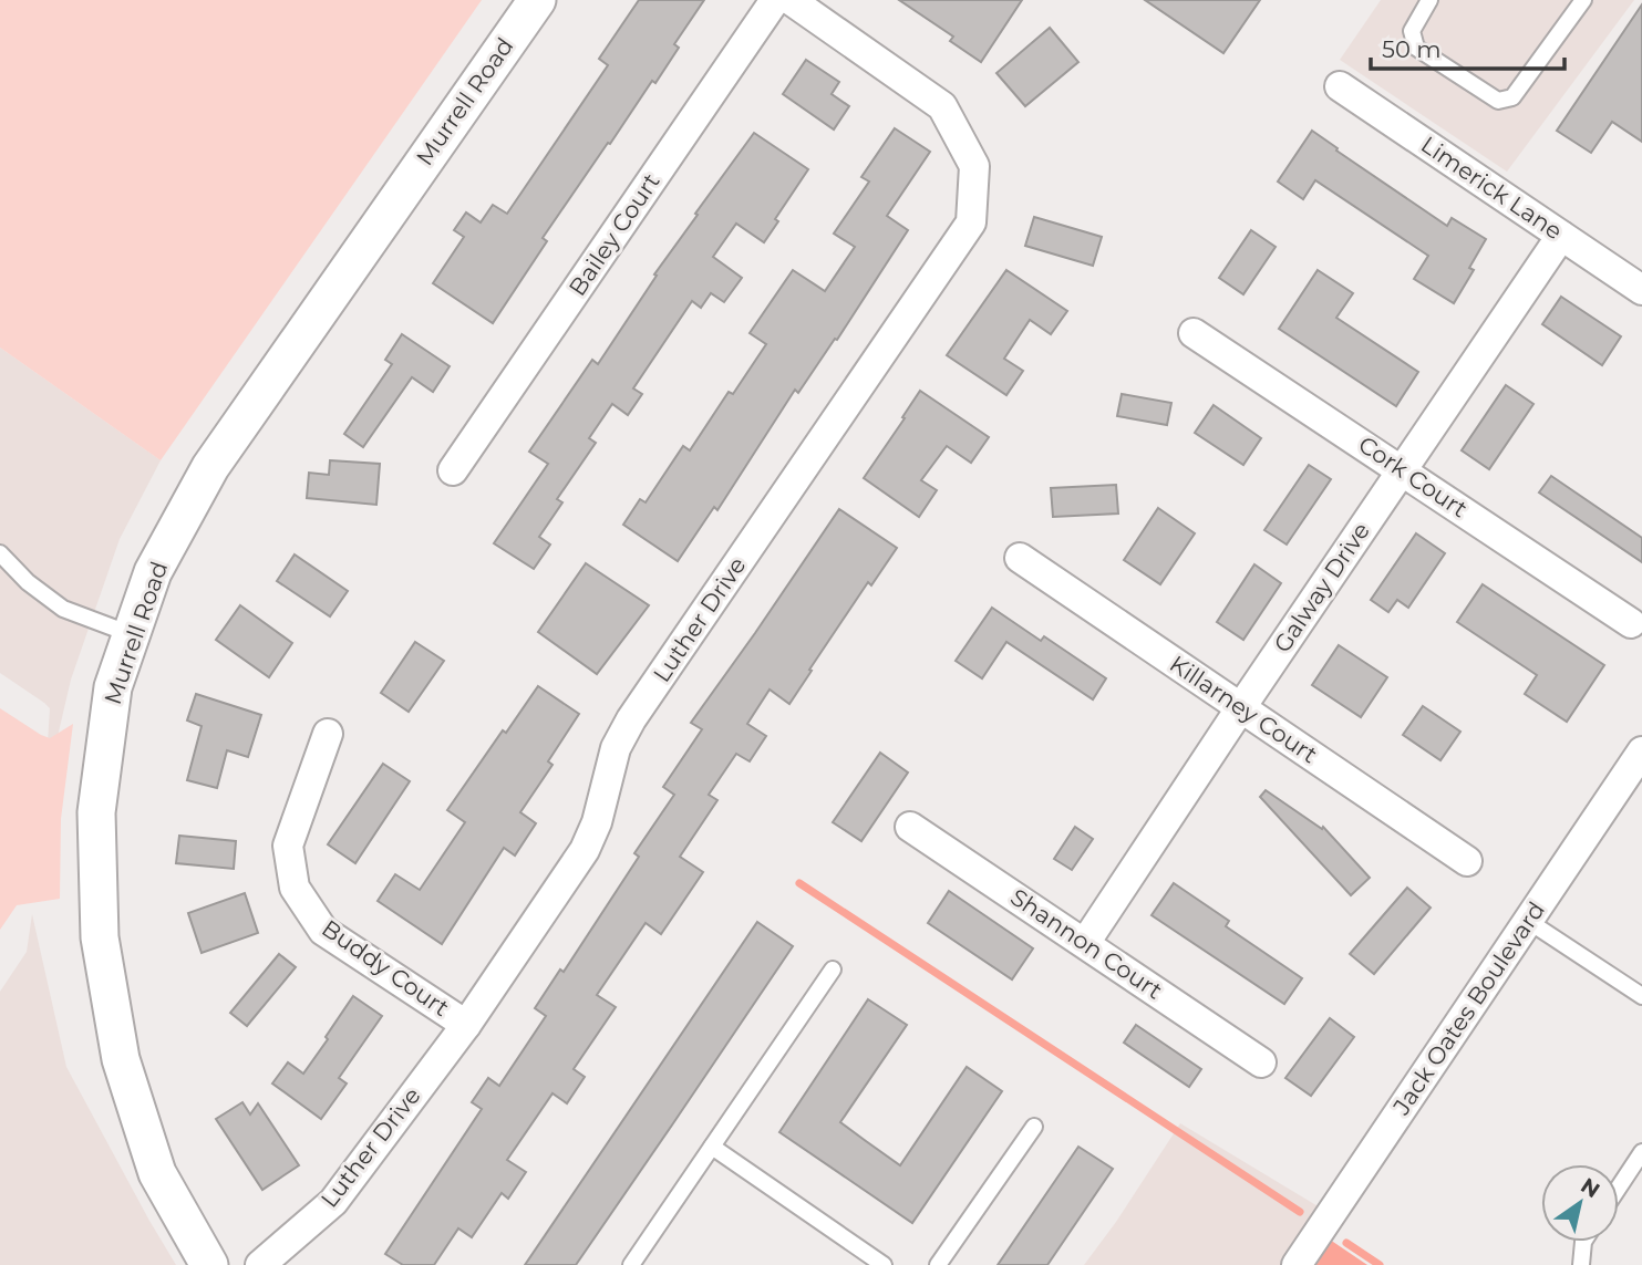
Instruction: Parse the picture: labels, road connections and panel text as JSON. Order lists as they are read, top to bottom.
{
  "streets": {
    "street": [
      "Murrell Road",
      "Limerick Lane",
      "Bailey Court",
      "Cork Court",
      "Galway Drive",
      "Luther Drive",
      "Killarney Court",
      "Shannon Court",
      "Buddy Court",
      "Jack Oates Boulevard"
    ]
  },
  "crossings": [
    ["Limerick Lane", "Galway Drive"],
    ["Cork Court", "Galway Drive"],
    ["Galway Drive", "Killarney Court"],
    ["Galway Drive", "Shannon Court"],
    ["Luther Drive", "Buddy Court"]
  ],
  "scale_bar": "50 m",
  "north": "top right"
}
